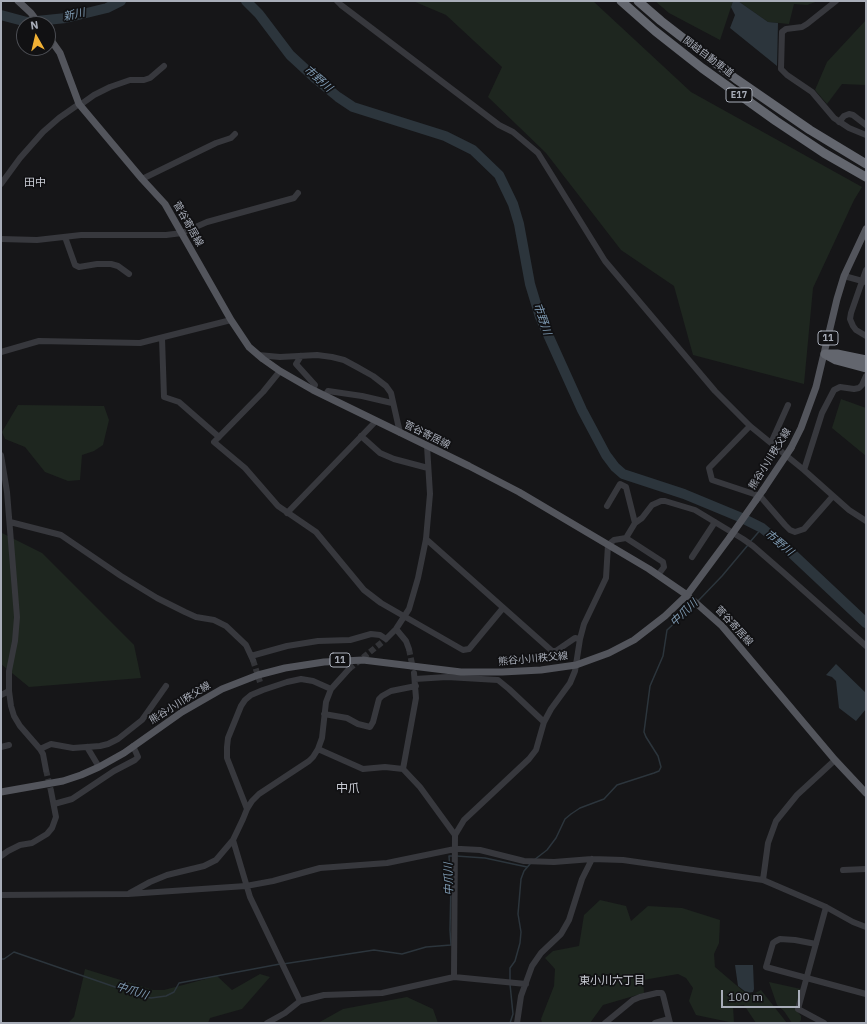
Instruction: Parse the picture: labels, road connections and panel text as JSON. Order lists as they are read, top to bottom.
{
  "streets": {
    "highway": ["関越自動車道", "E17"],
    "main road": ["菅谷寄居線", "11", "熊谷小川秩父線"]
  },
  "crossings": [
    ["菅谷寄居線", "熊谷小川秩父線"]
  ],
  "districts": ["田中", "中爪", "東小川六丁目"],
  "water": ["新川", "市野川", "中爪川"],
  "scale_bar": "100 m",
  "north": "top"
}
